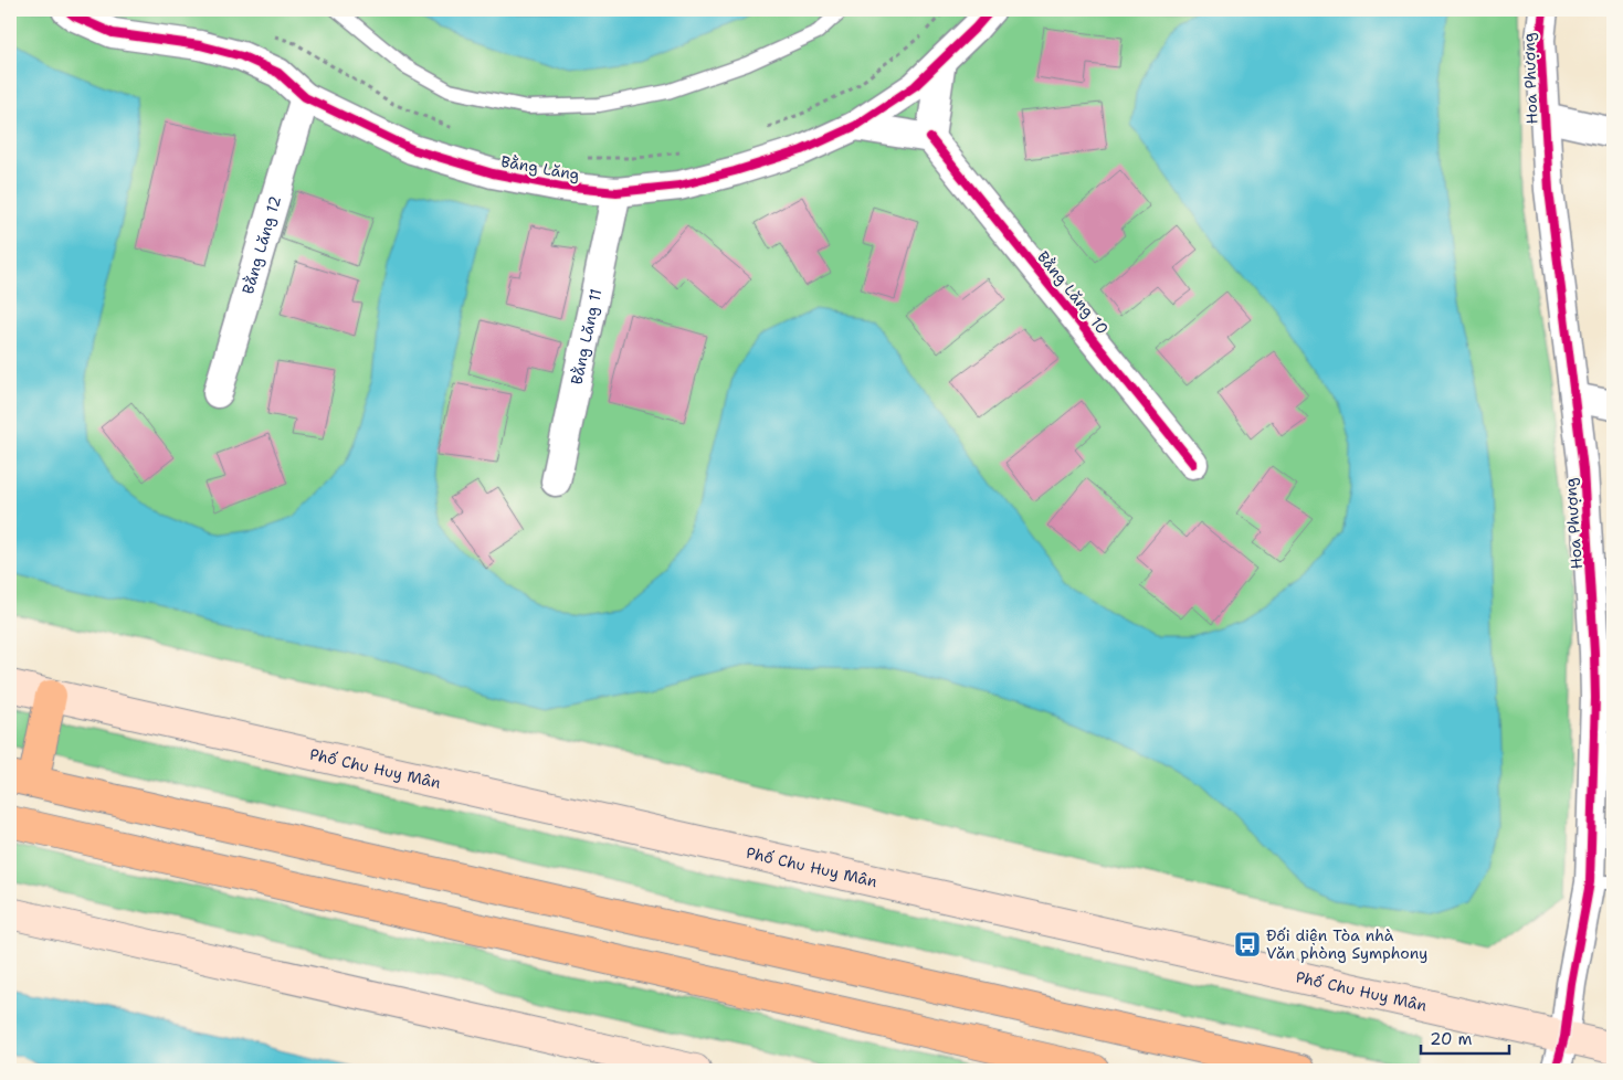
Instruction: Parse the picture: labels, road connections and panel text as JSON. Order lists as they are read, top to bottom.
{
  "streets": {
    "main road": ["Phố Chu Huy Mân"],
    "street": [
      "Hoa Phượng",
      "Bằng Lăng",
      "Bằng Lăng 12",
      "Bằng Lăng 10",
      "Bằng Lăng 11"
    ]
  },
  "crossings": [
    ["Hoa Phượng", "Phố Chu Huy Mân"],
    ["Bằng Lăng", "Bằng Lăng 12"],
    ["Bằng Lăng", "Bằng Lăng 11"]
  ],
  "places": {
    "bus stop": ["Đối diện Tòa nhà Văn phòng Symphony"]
  },
  "scale_bar": "20 m"
}
